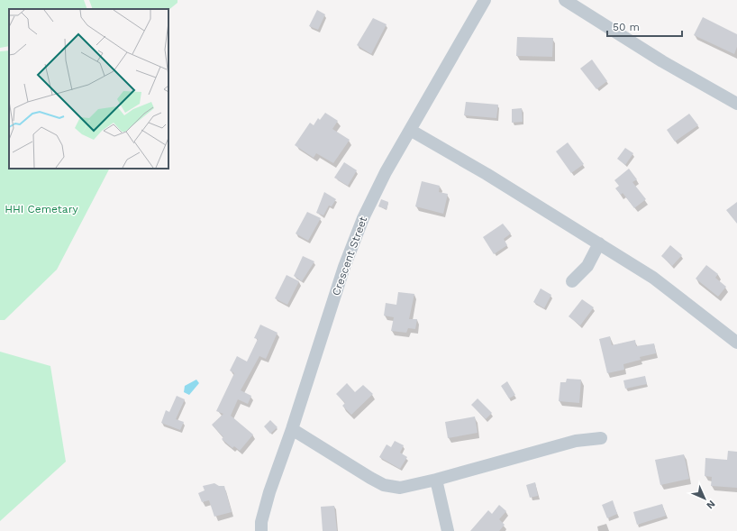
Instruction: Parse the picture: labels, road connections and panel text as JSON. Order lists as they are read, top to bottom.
{
  "streets": {
    "street": ["Crescent Street"]
  },
  "parks": ["HHI Cemetary"],
  "scale_bar": "50 m",
  "north": "bottom right"
}
